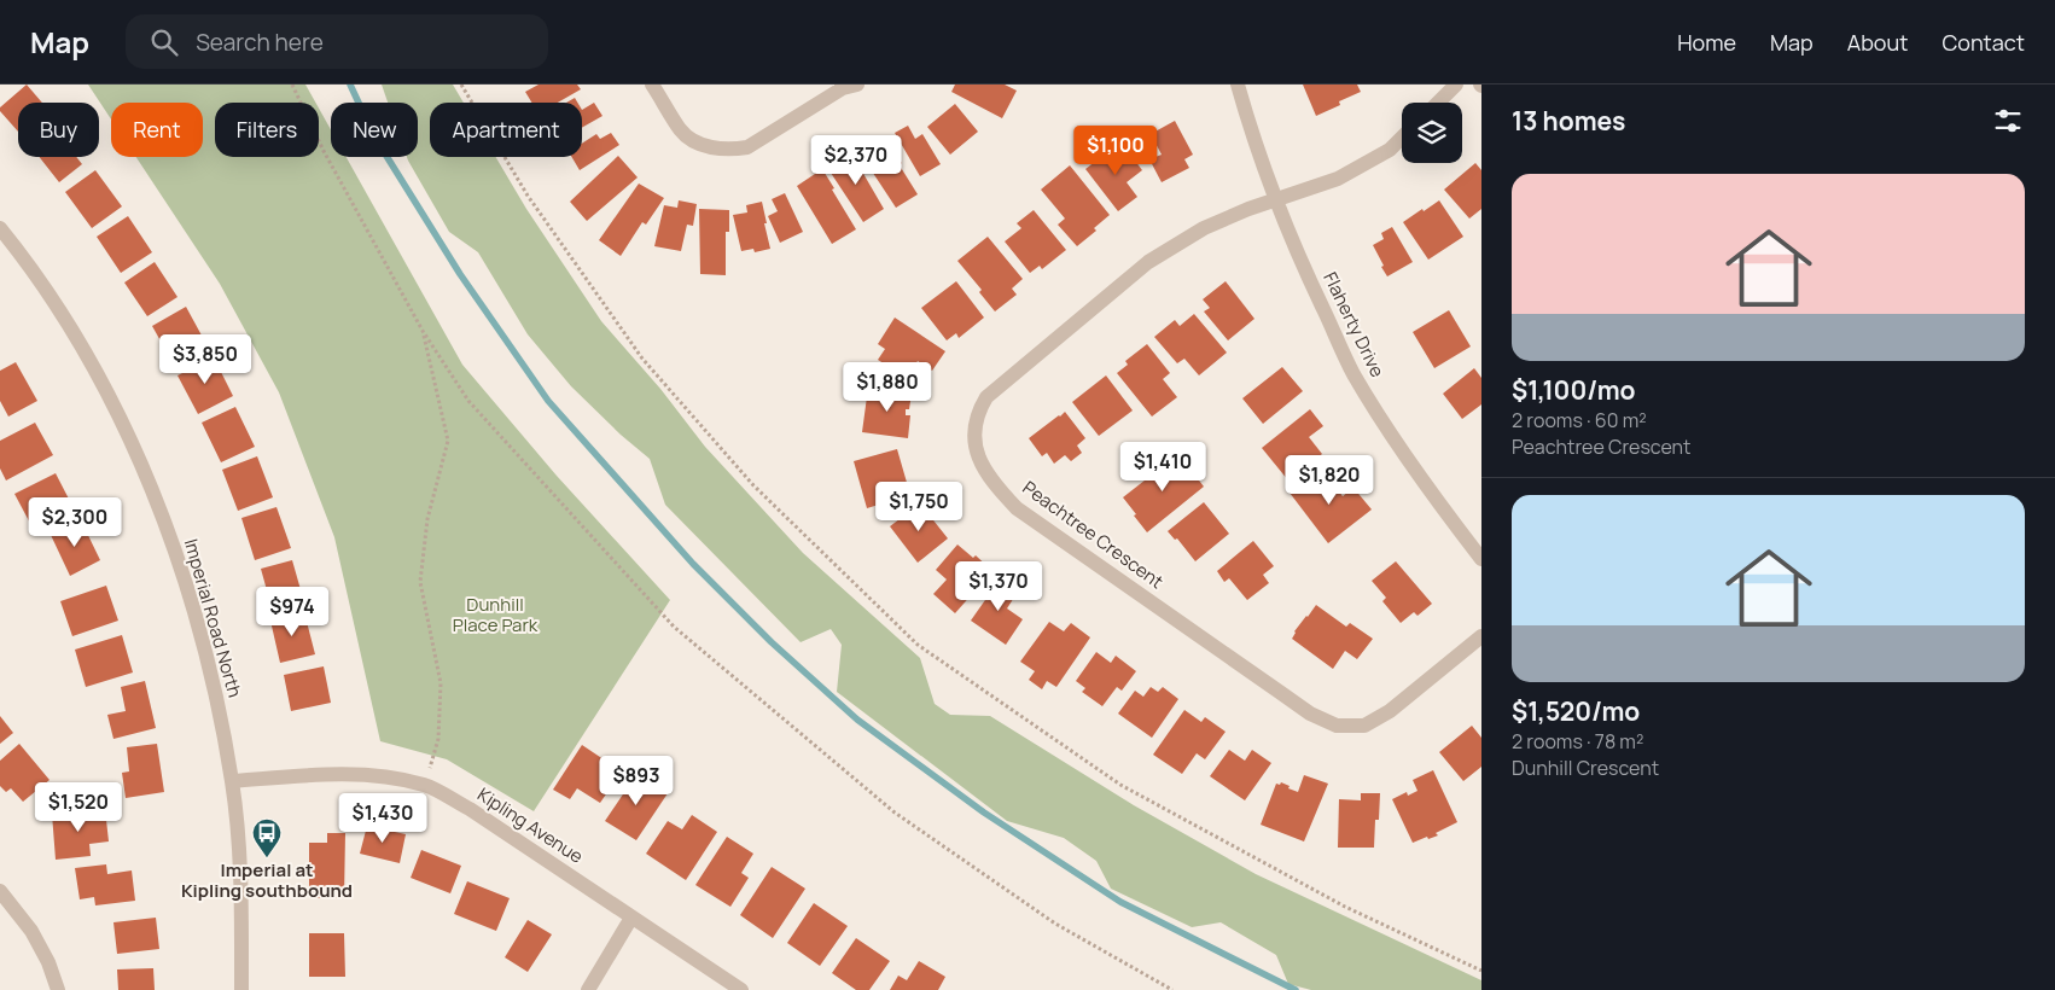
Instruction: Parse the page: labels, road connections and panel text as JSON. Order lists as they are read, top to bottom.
{
  "streets": {
    "street": [
      "Flaherty Drive",
      "Peachtree Crescent",
      "Imperial Road North",
      "Kipling Avenue"
    ]
  },
  "crossings": [
    ["Flaherty Drive", "Peachtree Crescent"],
    ["Imperial Road North", "Kipling Avenue"]
  ],
  "parks": ["Dunhill Place Park"],
  "places": {
    "bus stop": ["Imperial at Kipling southbound"]
  },
  "page": {
    "header": "Map",
    "search": "Search here",
    "nav": [
      "Home",
      "Map",
      "About",
      "Contact"
    ],
    "heading": "13 homes",
    "chip": [
      "Buy",
      "Rent",
      "Filters",
      "New",
      "Apartment"
    ],
    "price": [
      "$1,100",
      "$2,370",
      "$3,850",
      "$1,880",
      "$1,410",
      "$1,820",
      "$1,750",
      "$2,300",
      "$1,370",
      "$974",
      "$893",
      "$1,520",
      "$1,430"
    ],
    "list": [
      {
        "name": "$1,100/mo",
        "note": "2 rooms · 60 m² · Peachtree Crescent"
      },
      {
        "name": "$1,520/mo",
        "note": "2 rooms · 78 m² · Dunhill Crescent"
      }
    ]
  }
}
